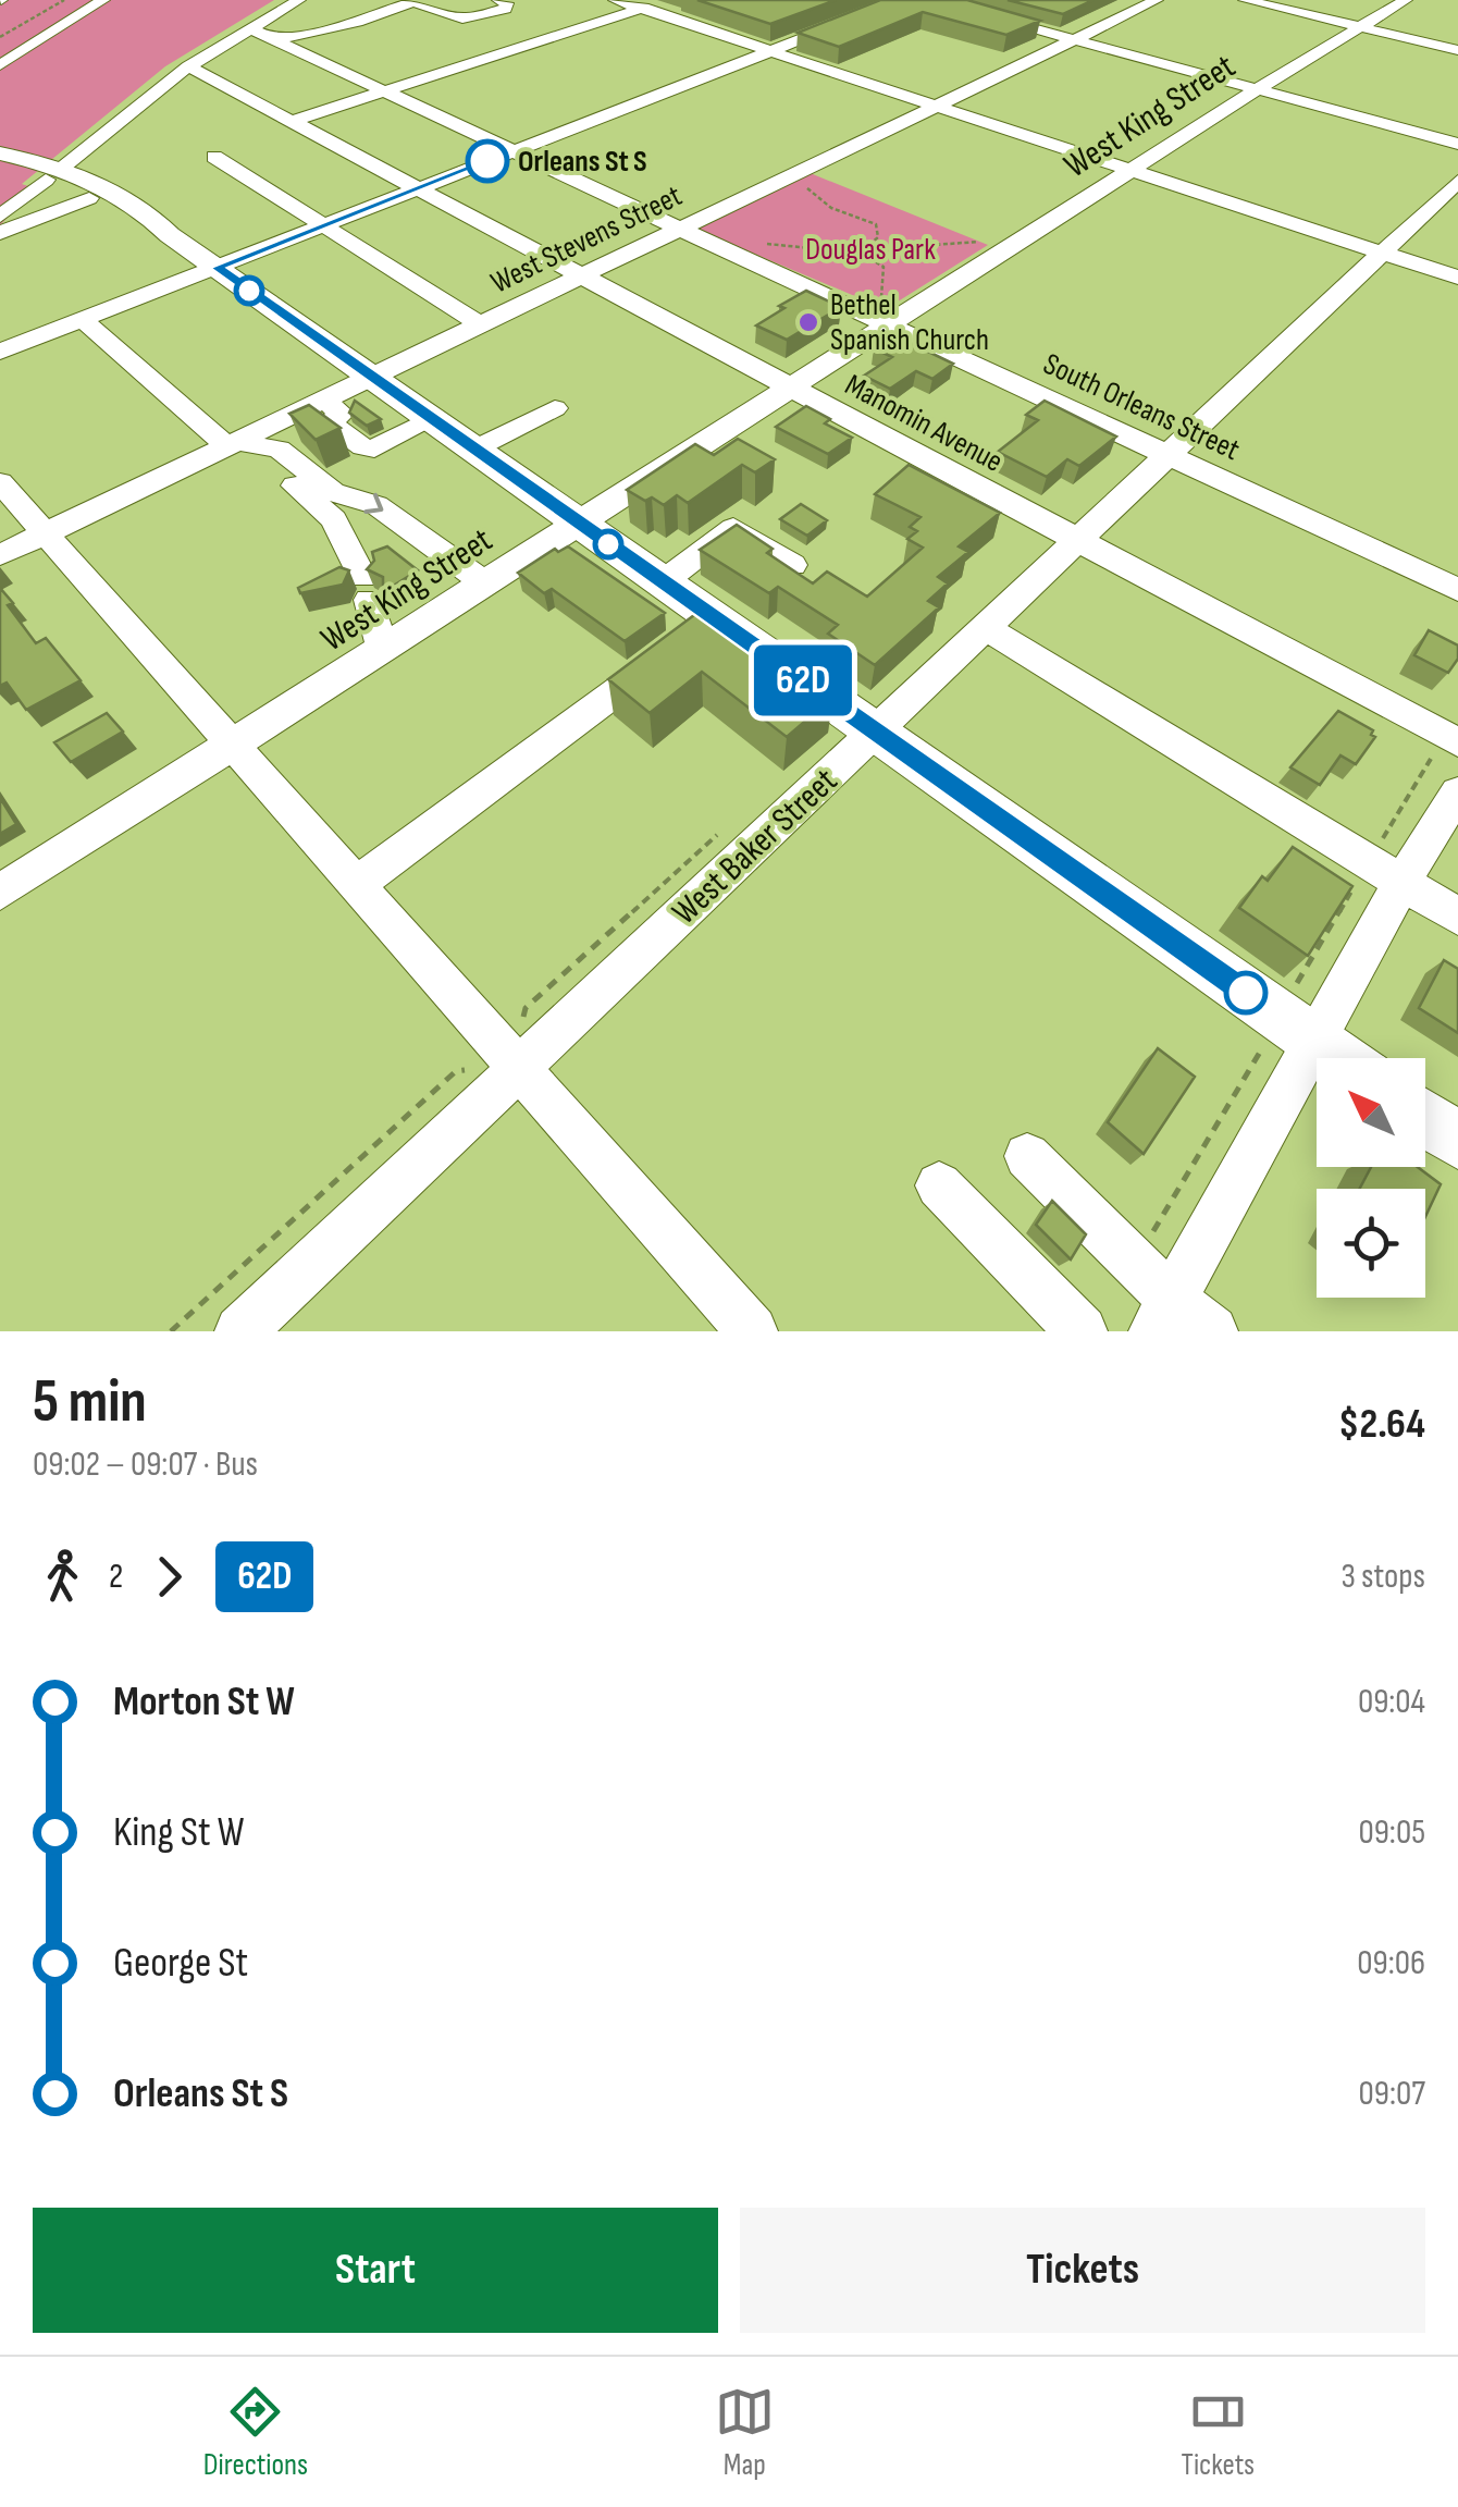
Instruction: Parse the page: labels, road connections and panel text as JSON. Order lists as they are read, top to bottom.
{
  "streets": {
    "street": [
      "West King Street",
      "West Stevens Street",
      "South Orleans Street",
      "Manomin Avenue",
      "West Baker Street"
    ]
  },
  "crossings": [
    ["West King Street", "South Orleans Street"],
    ["West King Street", "Manomin Avenue"],
    ["West Stevens Street", "South Orleans Street"],
    ["West Stevens Street", "Manomin Avenue"],
    ["South Orleans Street", "West Baker Street"],
    ["Manomin Avenue", "West Baker Street"]
  ],
  "parks": ["Douglas Park"],
  "places": ["Orleans St S", "Bethel Spanish Church"],
  "lines": ["bus line 62D"],
  "north": "top left",
  "page": {
    "on_map": "62D",
    "heading": ["5 min", "09:02 – 09:07 · Bus", "$2.64"],
    "legs": ["2", "62D", "3 stops"],
    "list": [
      {
        "name": "Morton St W",
        "value": "09:04"
      },
      {
        "name": "King St W",
        "value": "09:05"
      },
      {
        "name": "George St",
        "value": "09:06"
      },
      {
        "name": "Orleans St S",
        "value": "09:07"
      }
    ],
    "buttons": ["Start", "Tickets"],
    "tabs": ["Directions", "Map", "Tickets"]
  }
}
